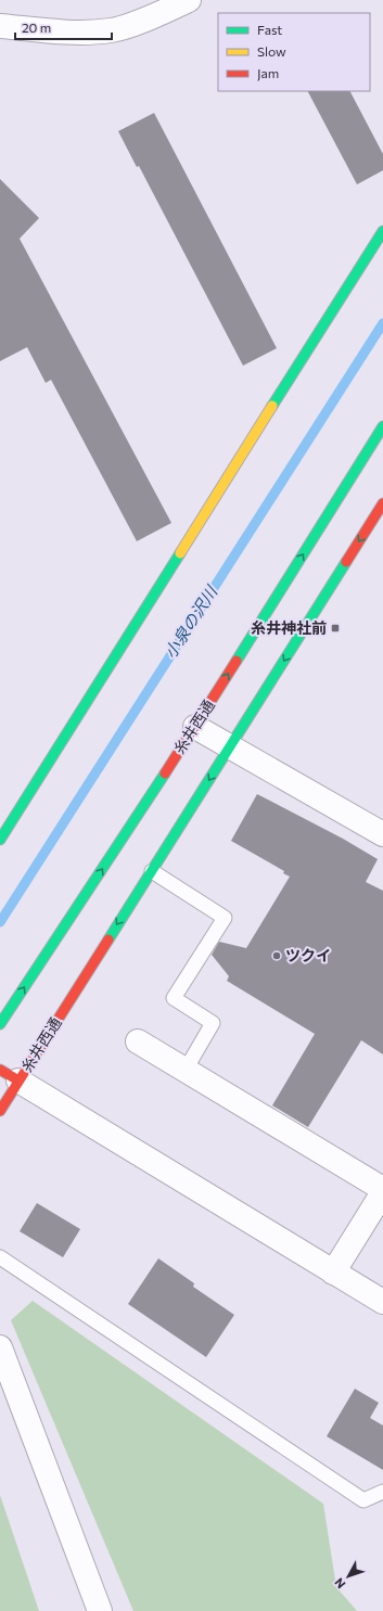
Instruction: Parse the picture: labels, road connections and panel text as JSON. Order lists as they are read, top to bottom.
{
  "streets": {
    "street": ["糸井西通"]
  },
  "water": ["小泉の沢川"],
  "places": {
    "transit": ["糸井神社前"],
    "other": ["ツクイ"]
  },
  "legend": ["Fast", "Slow", "Jam"],
  "scale_bar": "20 m",
  "north": "bottom left"
}
